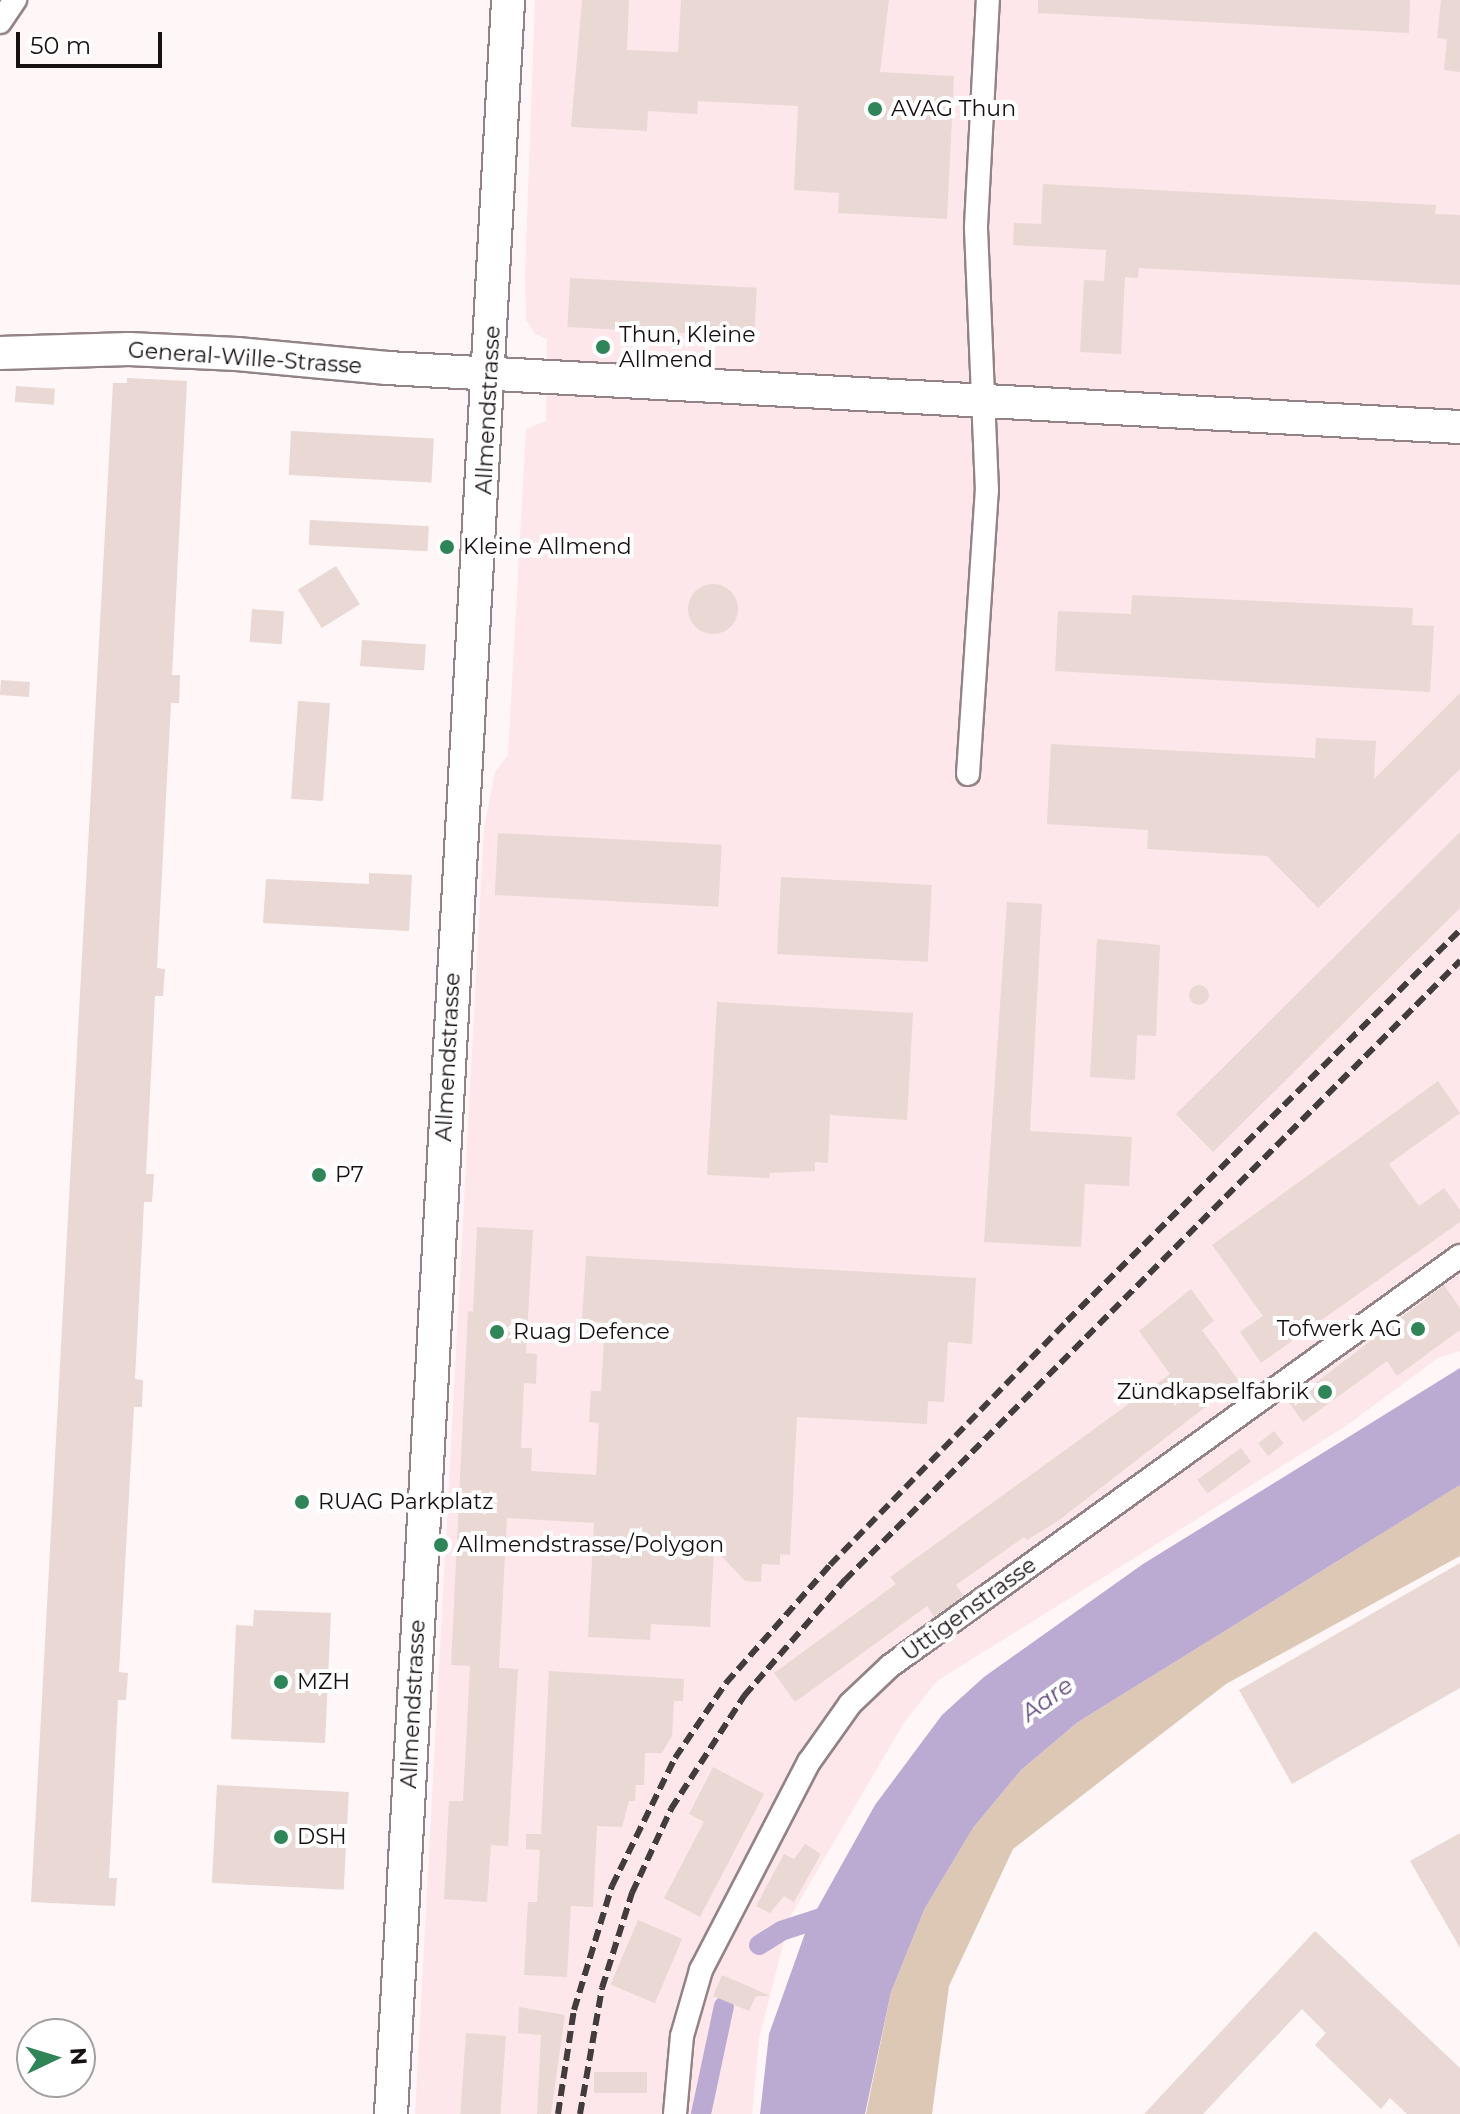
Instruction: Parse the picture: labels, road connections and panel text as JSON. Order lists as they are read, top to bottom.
{
  "streets": {
    "main road": ["General-Wille-Strasse", "Allmendstrasse"],
    "street": ["Uttigenstrasse"]
  },
  "crossings": [
    ["General-Wille-Strasse", "Allmendstrasse"]
  ],
  "water": ["Aare"],
  "places": [
    "AVAG Thun",
    "Thun, Kleine Allmend",
    "Kleine Allmend",
    "P7",
    "Tofwerk AG",
    "Ruag Defence",
    "Zündkapselfabrik",
    "RUAG Parkplatz",
    "Allmendstrasse/Polygon",
    "MZH",
    "DSH"
  ],
  "scale_bar": "50 m",
  "north": "right"
}
